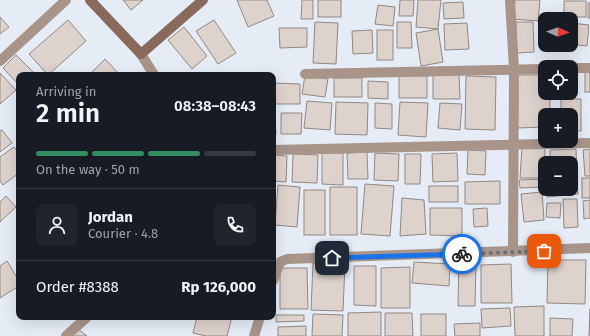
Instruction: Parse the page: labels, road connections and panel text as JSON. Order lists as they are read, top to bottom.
{
  "north": "right",
  "page": {
    "map_buttons": ["+", "−"],
    "heading": ["2 min", "Arriving in", "08:38–08:43"],
    "panel": [
      "Jordan",
      "Courier · 4.8",
      "Order #8388",
      "Rp 126,000"
    ],
    "bar": "On the way · 50 m"
  }
}
